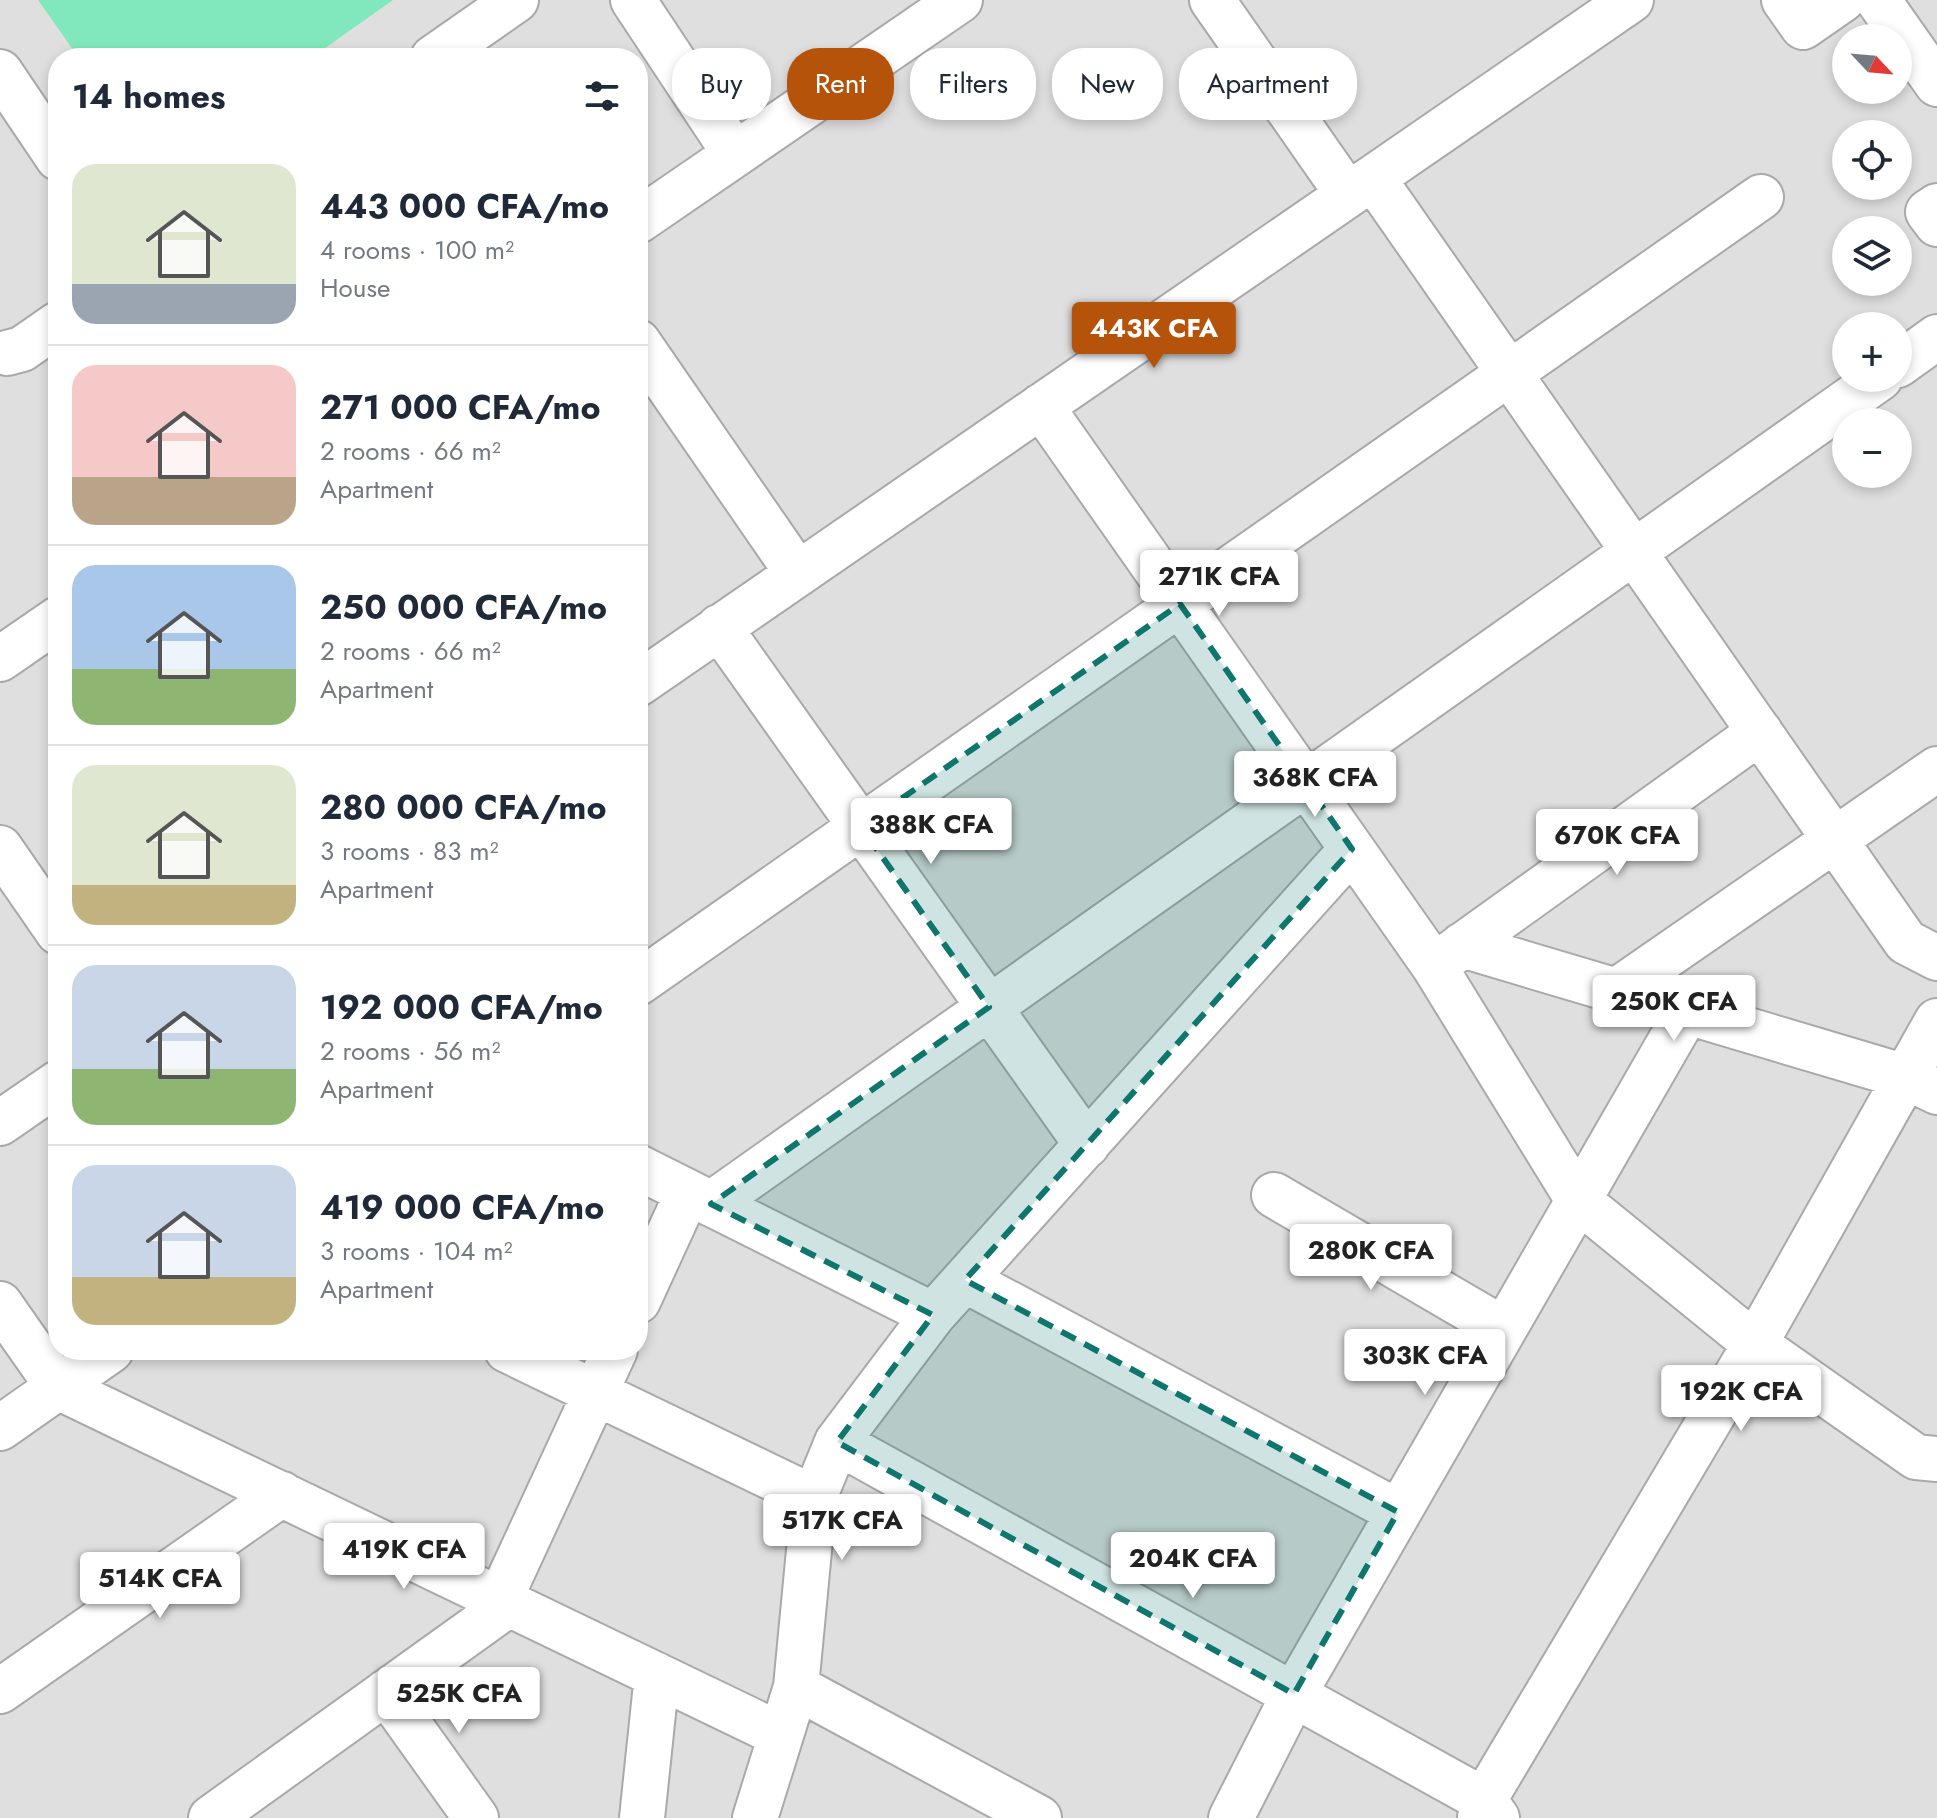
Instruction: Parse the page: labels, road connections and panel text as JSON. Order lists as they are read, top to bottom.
{
  "north": "bottom right",
  "page": {
    "map_buttons": ["+", "−"],
    "chip": [
      "Buy",
      "Rent",
      "Filters",
      "New",
      "Apartment"
    ],
    "heading": "14 homes",
    "list": [
      {
        "name": "443 000 CFA/mo",
        "note": "4 rooms · 100 m² · House"
      },
      {
        "name": "271 000 CFA/mo",
        "note": "2 rooms · 66 m² · Apartment"
      },
      {
        "name": "250 000 CFA/mo",
        "note": "2 rooms · 66 m² · Apartment"
      },
      {
        "name": "280 000 CFA/mo",
        "note": "3 rooms · 83 m² · Apartment"
      },
      {
        "name": "192 000 CFA/mo",
        "note": "2 rooms · 56 m² · Apartment"
      },
      {
        "name": "419 000 CFA/mo",
        "note": "3 rooms · 104 m² · Apartment"
      }
    ],
    "price": [
      "443K CFA",
      "271K CFA",
      "368K CFA",
      "388K CFA",
      "670K CFA",
      "250K CFA",
      "280K CFA",
      "303K CFA",
      "192K CFA",
      "517K CFA",
      "419K CFA",
      "204K CFA",
      "514K CFA",
      "525K CFA"
    ]
  }
}
